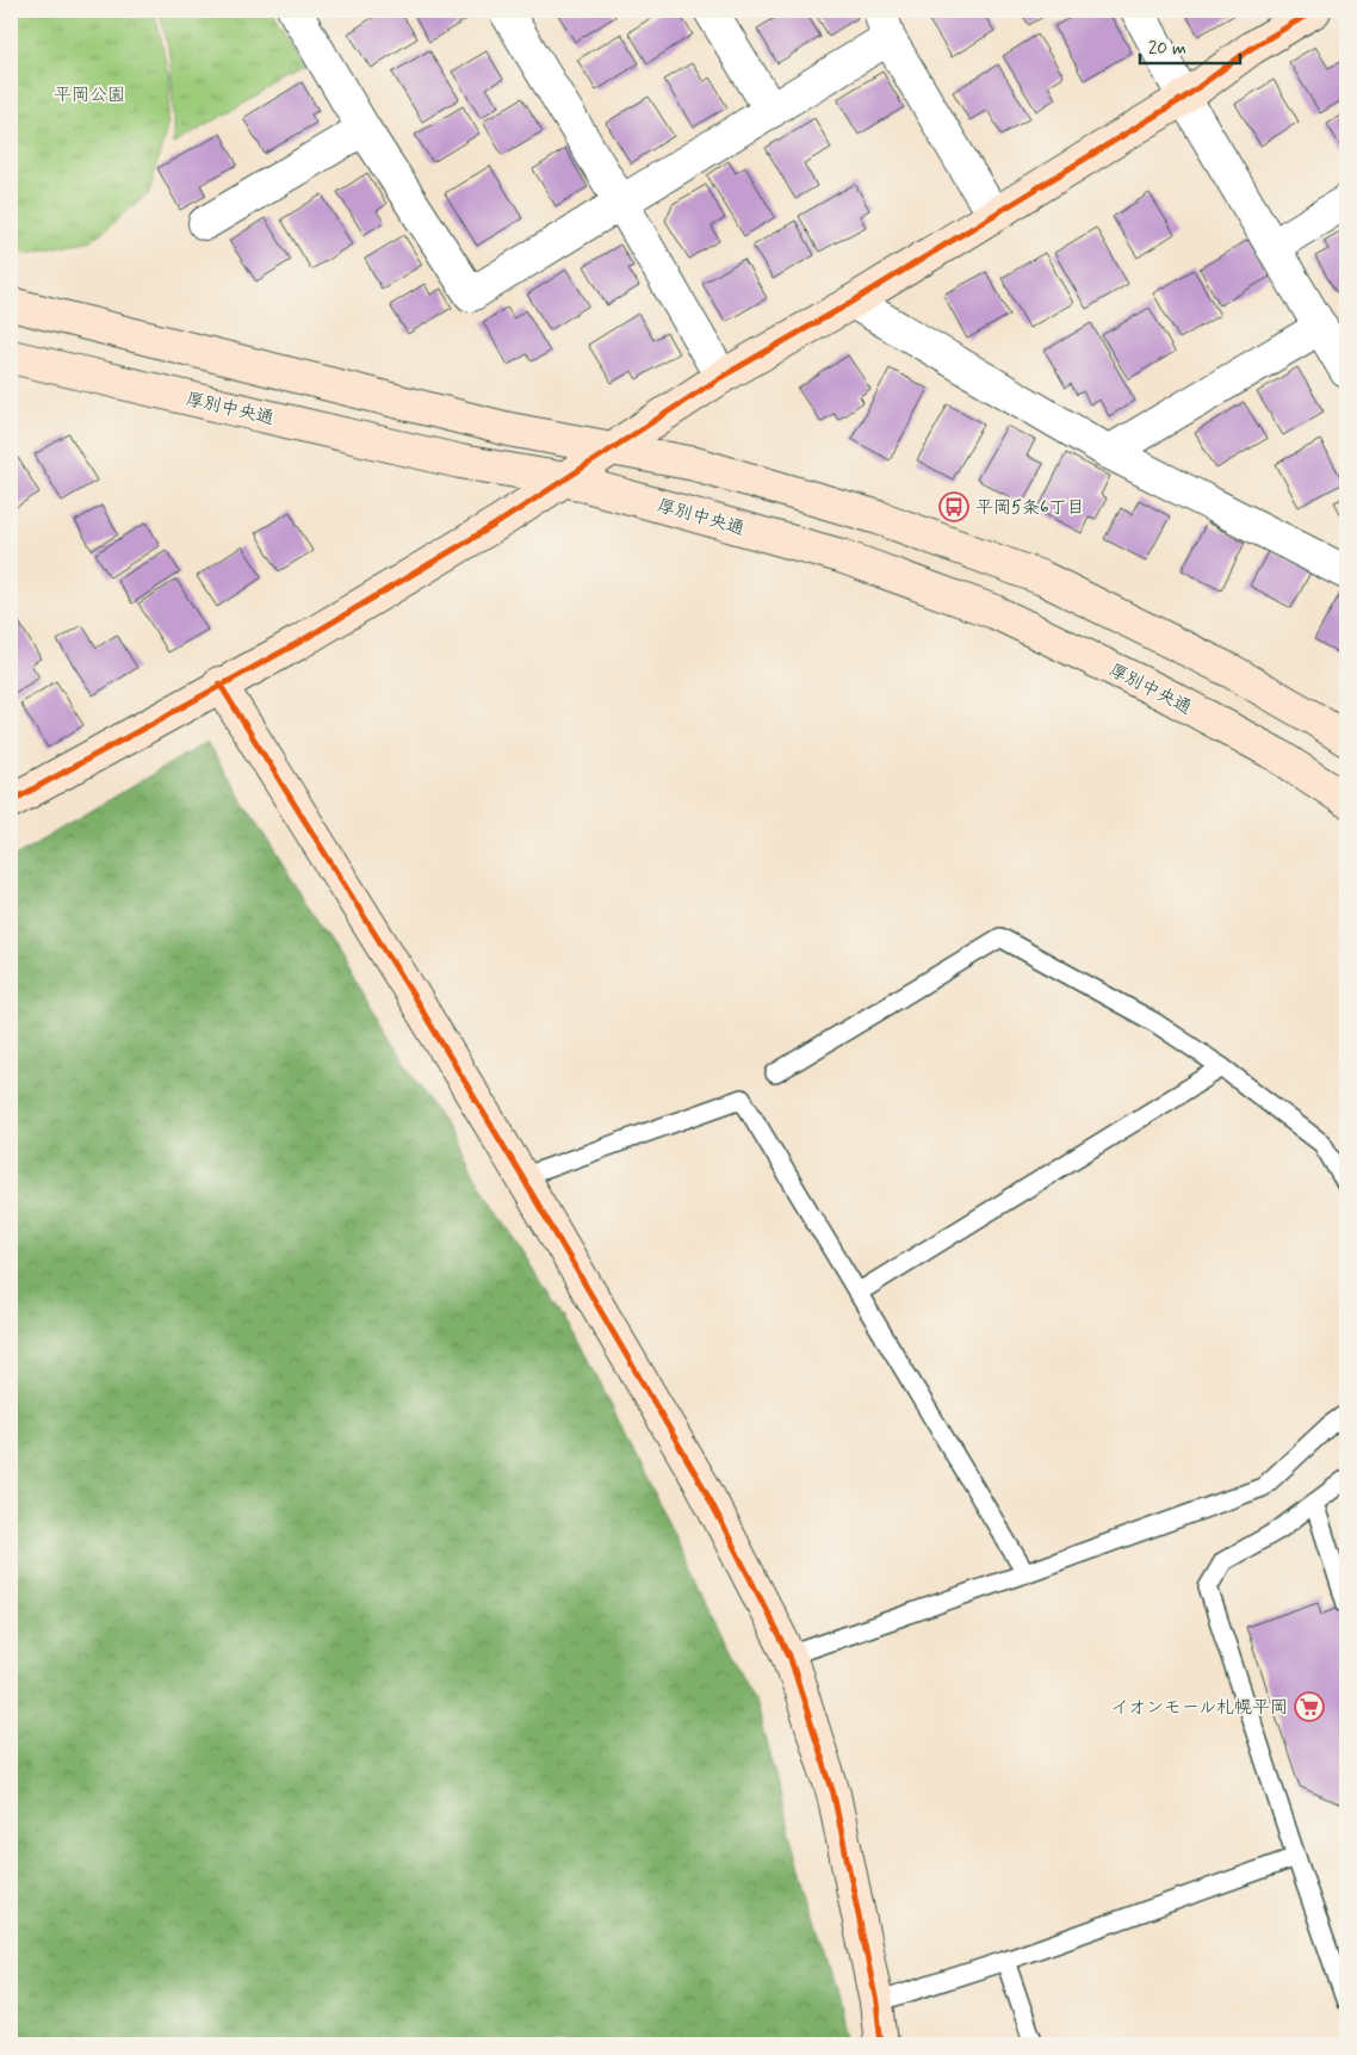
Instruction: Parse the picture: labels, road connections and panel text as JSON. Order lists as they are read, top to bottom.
{
  "streets": {
    "street": ["厚別中央通"]
  },
  "parks": ["平岡公園"],
  "places": {
    "bus stop": ["平岡5条6丁目"],
    "supermarket": ["イオンモール札幌平岡"]
  },
  "scale_bar": "20 m"
}
